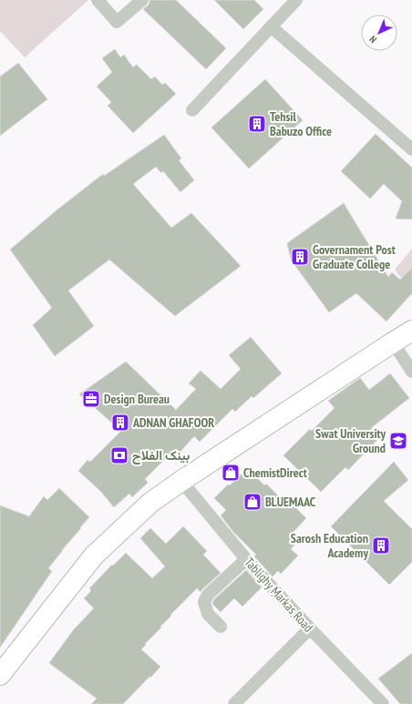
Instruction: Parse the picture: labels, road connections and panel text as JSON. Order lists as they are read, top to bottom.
{
  "streets": {
    "street": ["Tablighy Markas Road"]
  },
  "places": {
    "building": [
      "Tehsil Babuzo Office",
      "Governament Post Graduate College",
      "ADNAN GHAFOOR",
      "Sarosh Education Academy"
    ],
    "office": ["Design Bureau"],
    "school or university": ["Swat University Ground"],
    "bank": ["بینک الفلاح"],
    "shop": ["ChemistDirect", "BLUEMAAC"]
  },
  "north": "bottom left"
}
